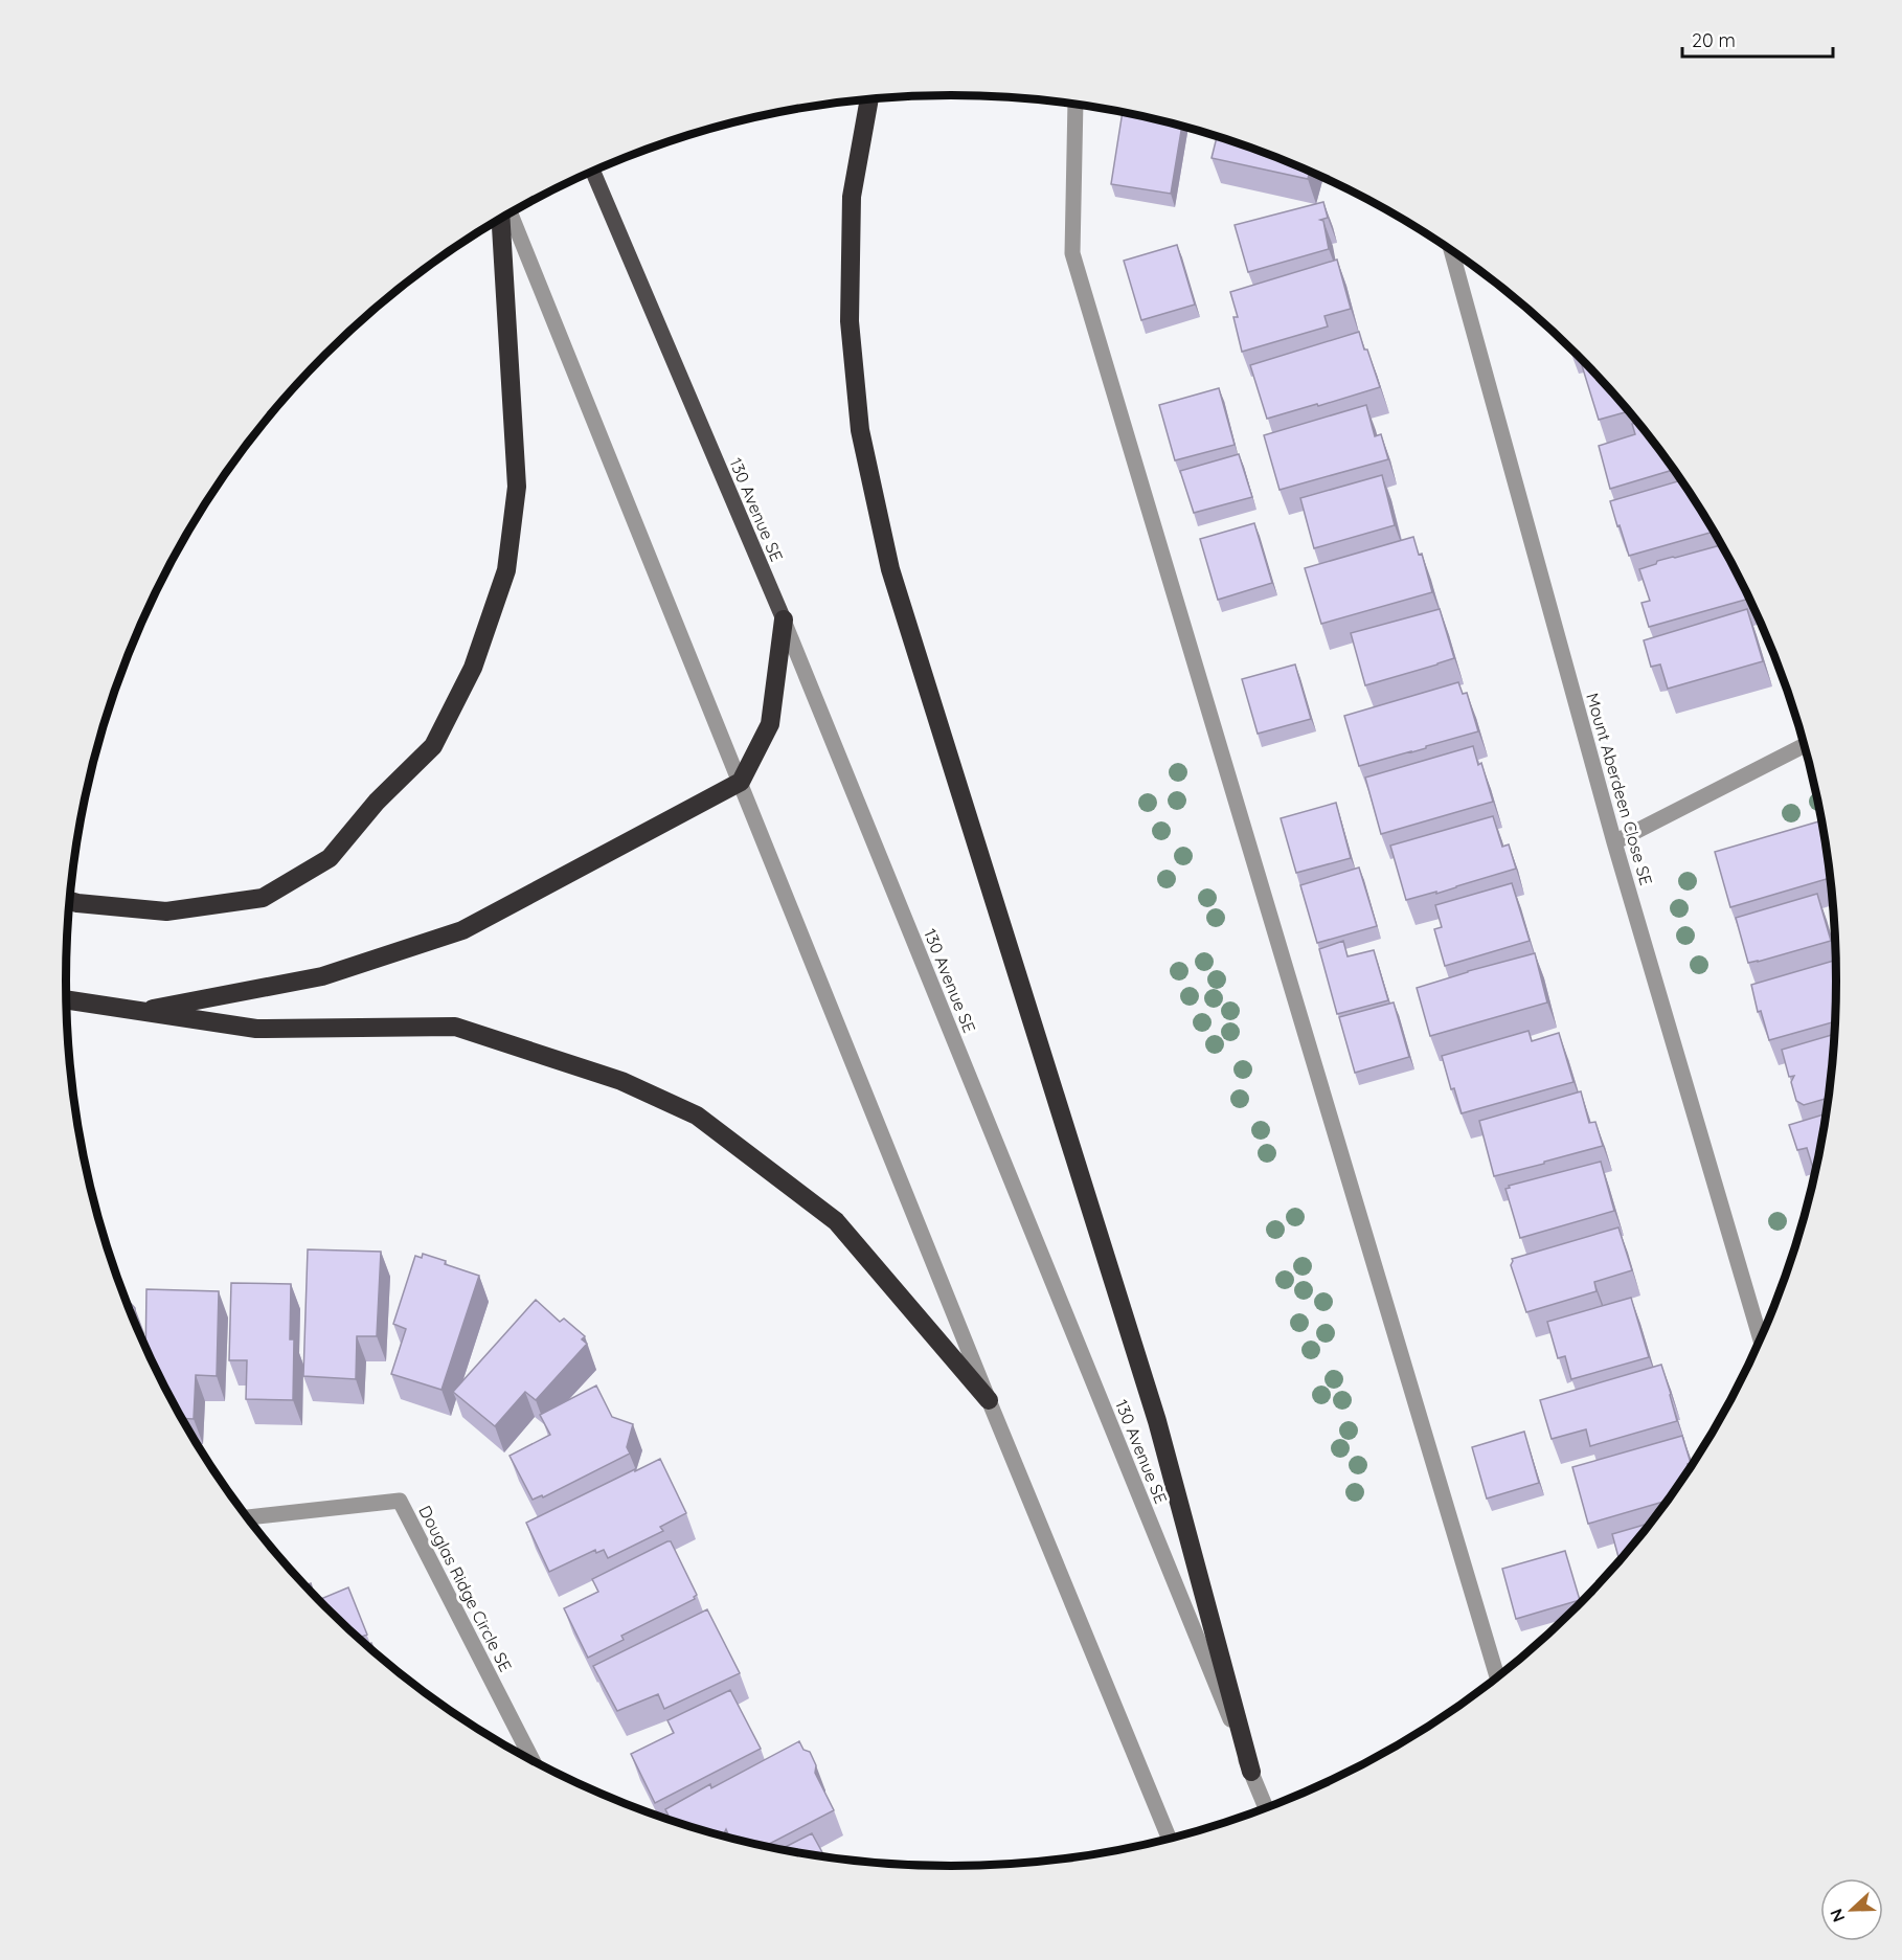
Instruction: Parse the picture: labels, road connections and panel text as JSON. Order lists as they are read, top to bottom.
{
  "streets": {
    "main road": ["130 Avenue SE"],
    "street": ["Mount Aberdeen Close SE", "Douglas Ridge Circle SE"]
  },
  "scale_bar": "20 m",
  "north": "left"
}
